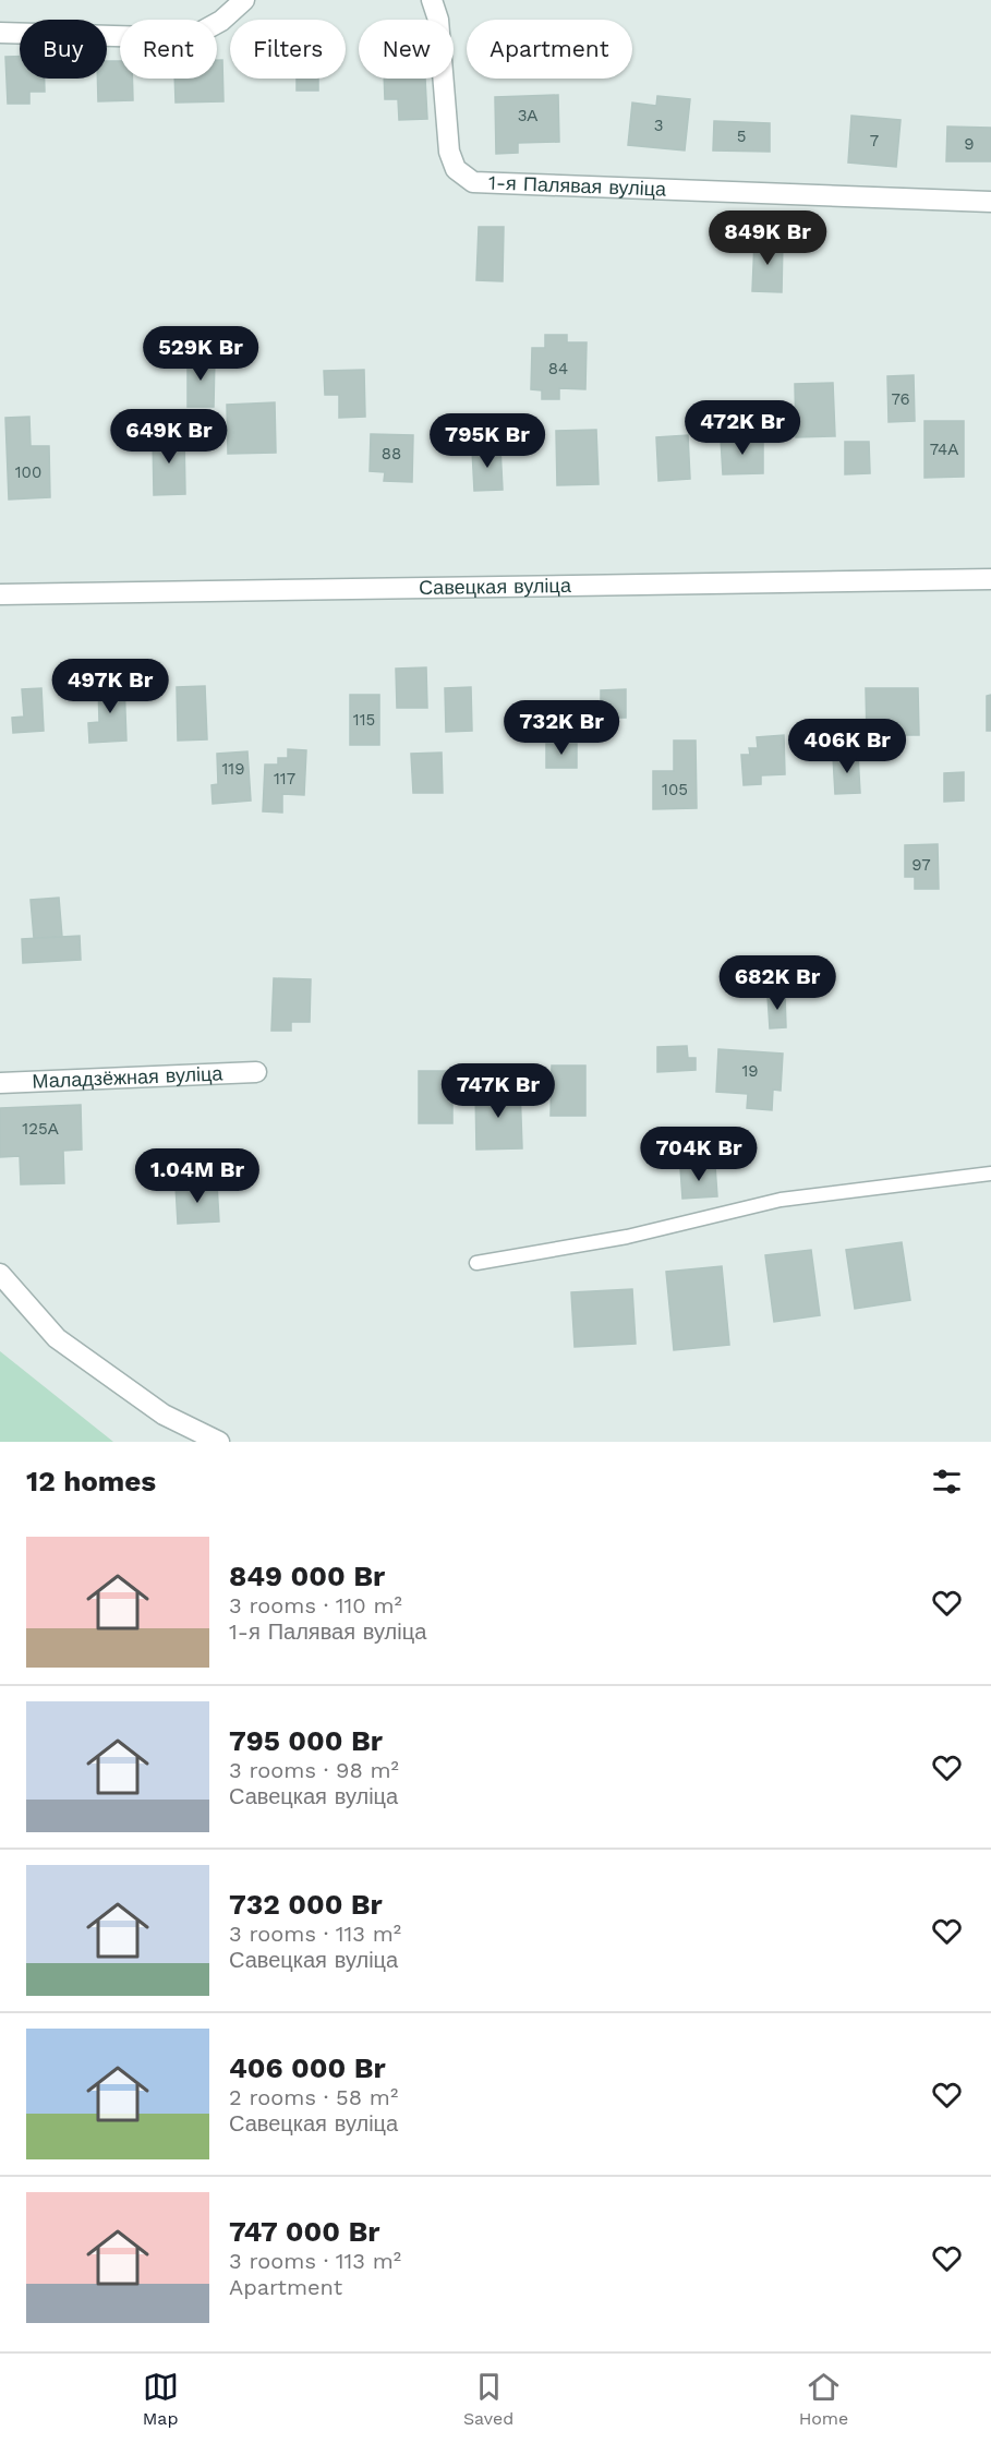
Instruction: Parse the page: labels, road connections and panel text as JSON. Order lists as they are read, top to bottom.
{
  "streets": {
    "street": ["1-я Палявая вуліца", "Савецкая вуліца", "Маладзёжная вуліца"]
  },
  "house_numbers": [
    "3А",
    "3",
    "5",
    "7",
    "9",
    "84",
    "76",
    "74А",
    "88",
    "100",
    "115",
    "119",
    "117",
    "105",
    "97",
    "19",
    "125А"
  ],
  "page": {
    "chip": [
      "Buy",
      "Rent",
      "Filters",
      "New",
      "Apartment"
    ],
    "price": [
      "849K Br",
      "529K Br",
      "472K Br",
      "649K Br",
      "795K Br",
      "497K Br",
      "732K Br",
      "406K Br",
      "682K Br",
      "747K Br",
      "704K Br",
      "1.04M Br"
    ],
    "heading": "12 homes",
    "list": [
      {
        "name": "849 000 Br",
        "note": "3 rooms · 110 m² · 1-я Палявая вуліца"
      },
      {
        "name": "795 000 Br",
        "note": "3 rooms · 98 m² · Савецкая вуліца"
      },
      {
        "name": "732 000 Br",
        "note": "3 rooms · 113 m² · Савецкая вуліца"
      },
      {
        "name": "406 000 Br",
        "note": "2 rooms · 58 m² · Савецкая вуліца"
      },
      {
        "name": "747 000 Br",
        "note": "3 rooms · 113 m² · Apartment"
      }
    ],
    "tabs": ["Map", "Saved", "Home"]
  }
}
